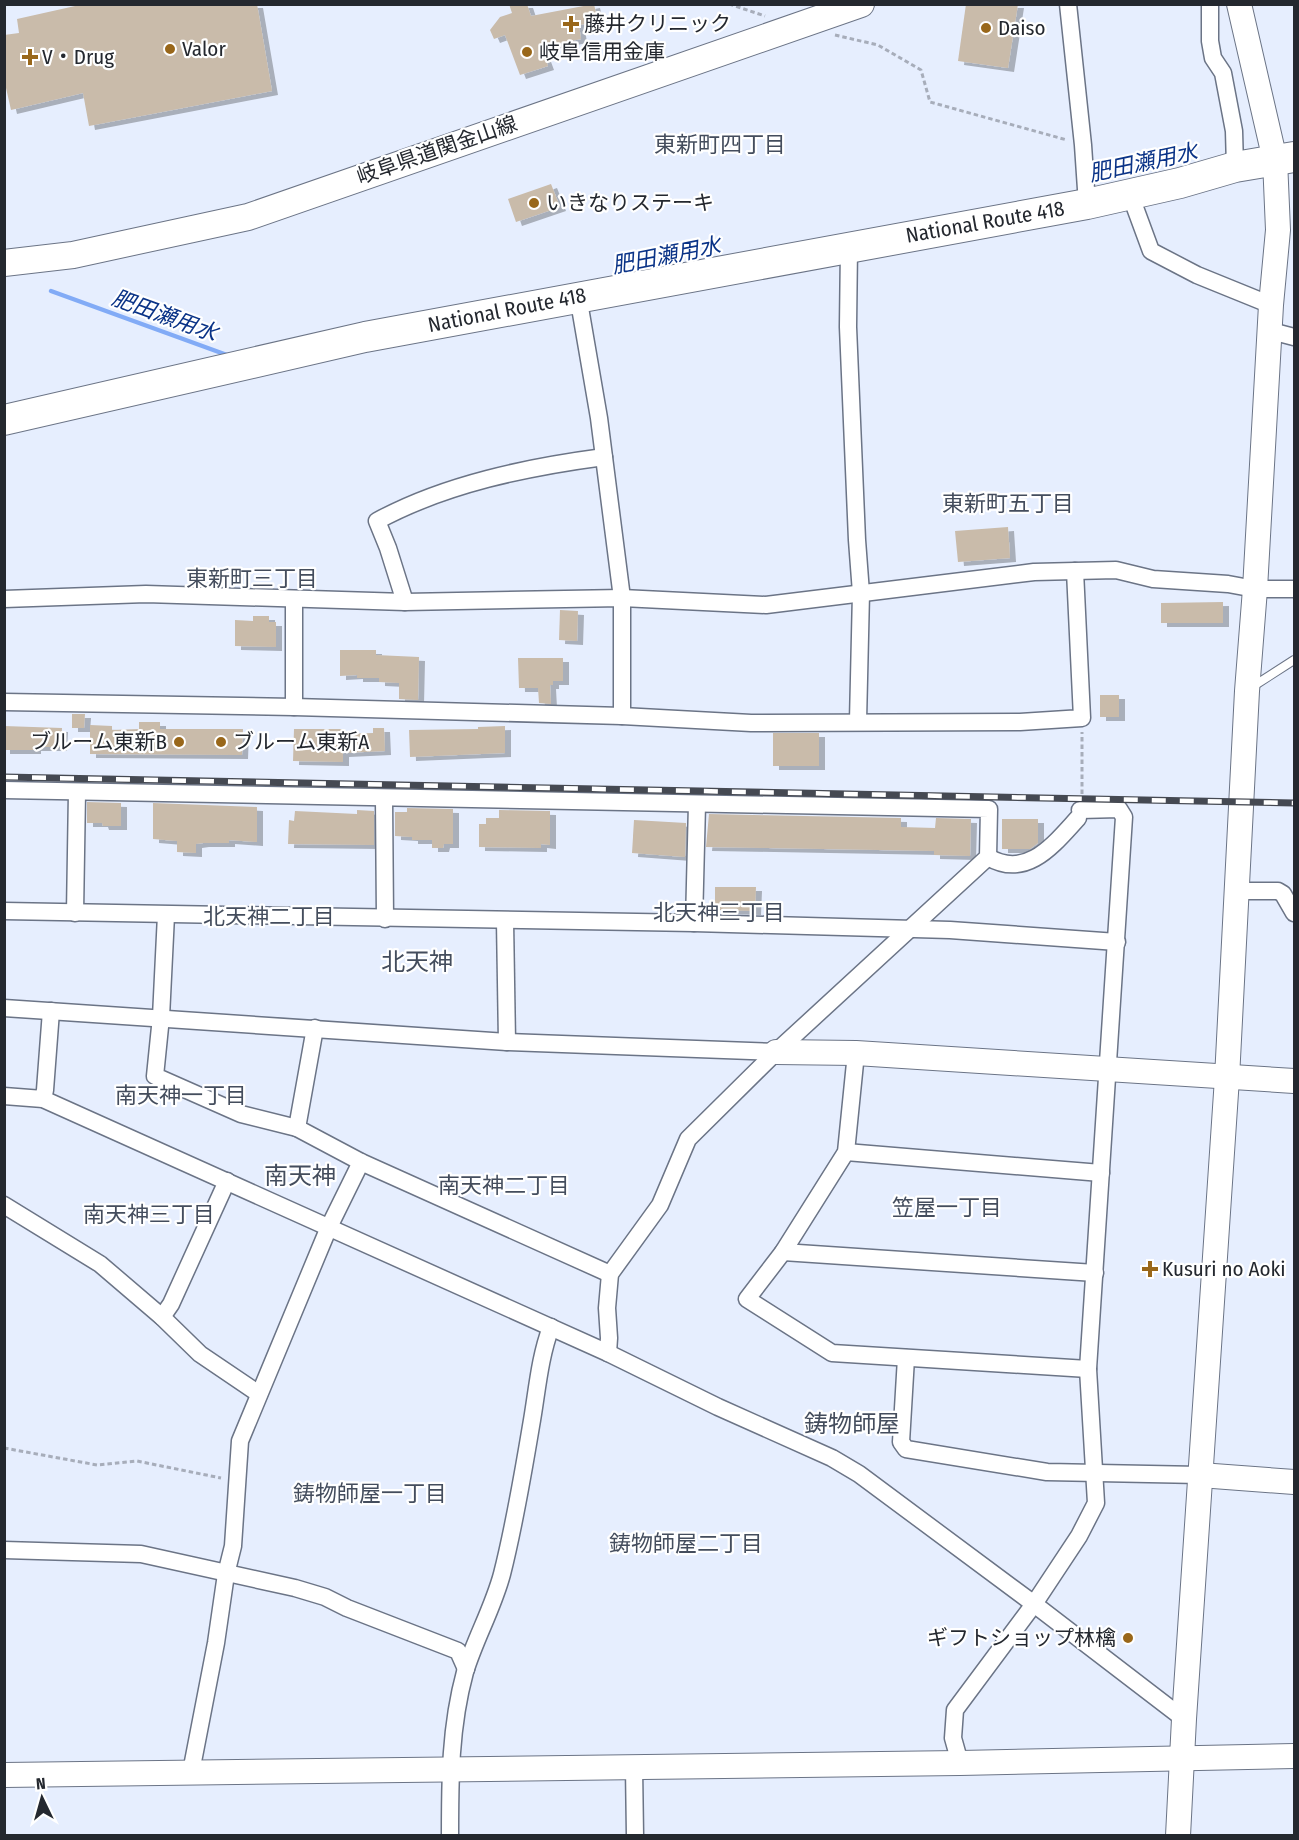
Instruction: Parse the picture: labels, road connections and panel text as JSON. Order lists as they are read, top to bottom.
{
  "streets": {
    "highway": ["National Route 418"],
    "main road": ["岐阜県道関金山線"]
  },
  "districts": [
    "東新町四丁目",
    "東新町五丁目",
    "東新町三丁目",
    "北天神三丁目",
    "北天神二丁目",
    "北天神",
    "南天神一丁目",
    "南天神",
    "南天神二丁目",
    "笠屋一丁目",
    "南天神三丁目",
    "鋳物師屋",
    "鋳物師屋一丁目",
    "鋳物師屋二丁目"
  ],
  "water": ["肥田瀬用水"],
  "places": {
    "health": ["藤井クリニック", "V・Drug", "Kusuri no Aoki"],
    "other": [
      "Daiso",
      "Valor",
      "岐阜信用金庫",
      "いきなりステーキ",
      "ブルーム東新B",
      "ブルーム東新A",
      "ギフトショップ林檎"
    ]
  },
  "north": "top"
}
